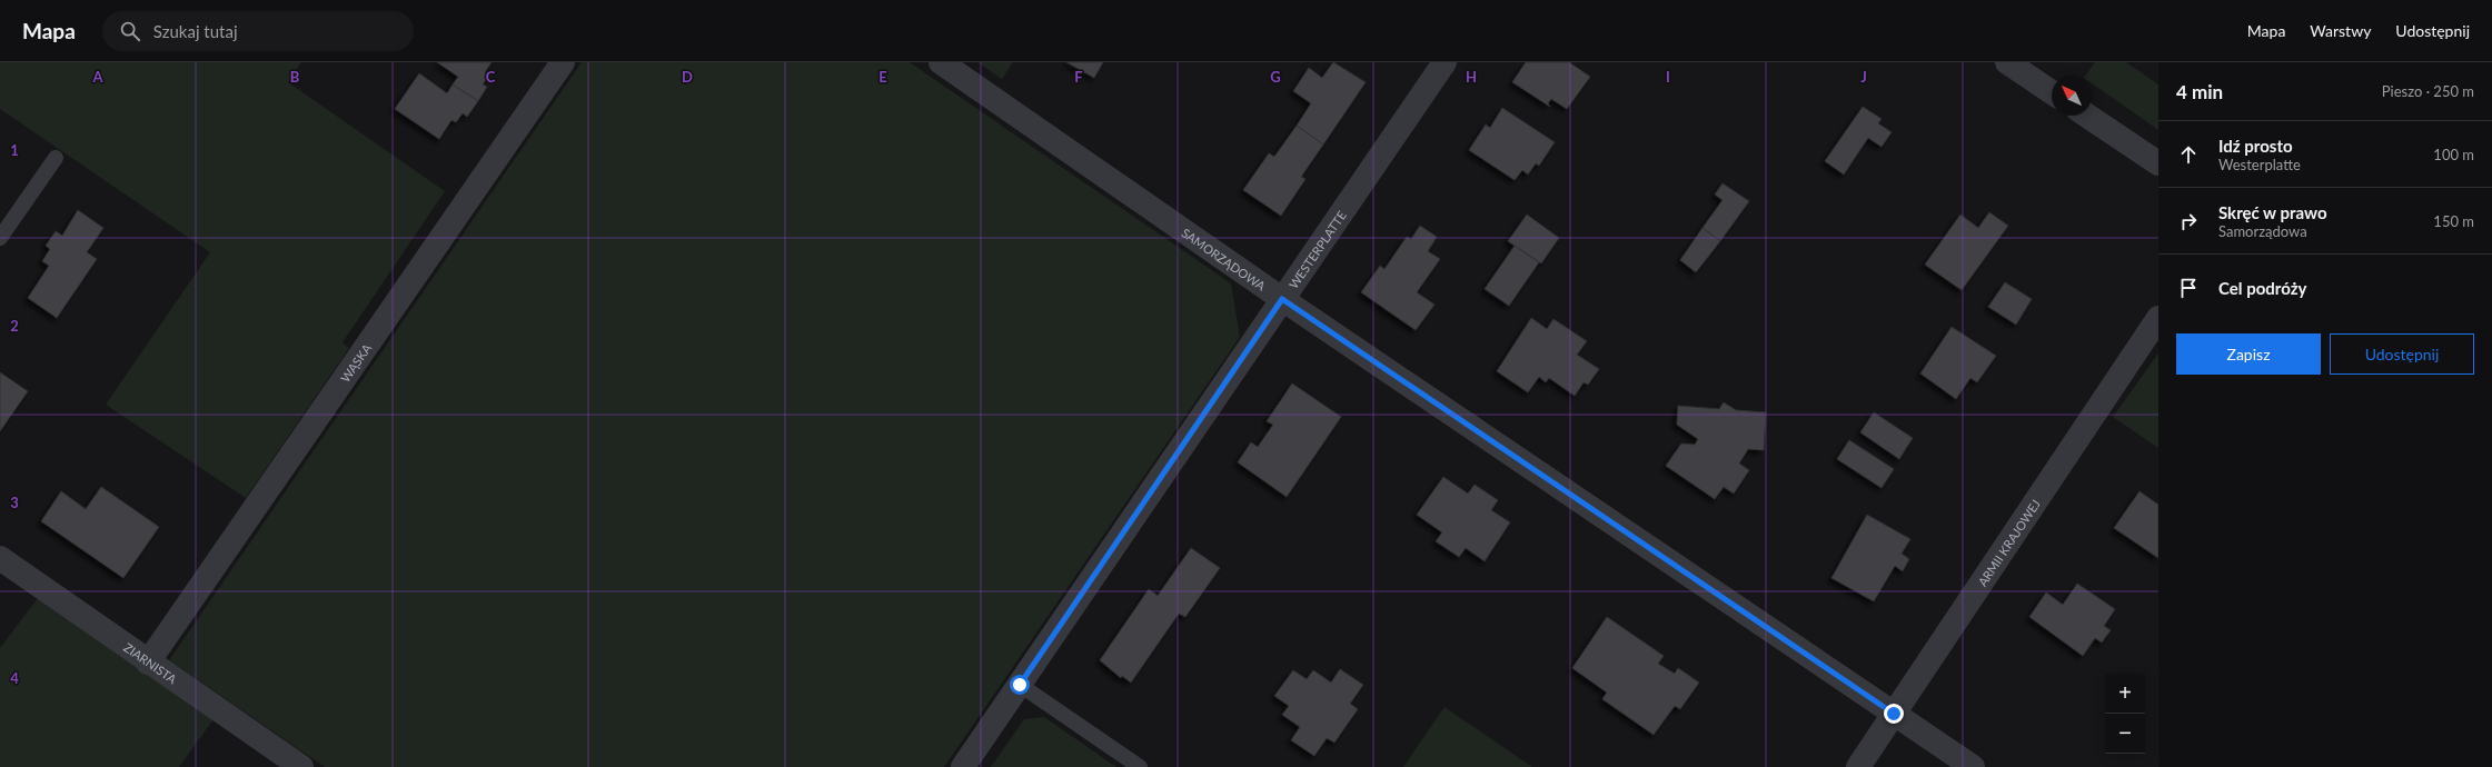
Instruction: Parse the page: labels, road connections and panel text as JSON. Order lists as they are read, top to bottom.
{
  "streets": {
    "street": [
      "WESTERPLATTE",
      "SAMORZĄDOWA",
      "WĄSKA",
      "ARMII KRAJOWEJ",
      "ZIARNISTA"
    ]
  },
  "crossings": [
    ["WESTERPLATTE", "SAMORZĄDOWA"],
    ["SAMORZĄDOWA", "ARMII KRAJOWEJ"],
    ["WĄSKA", "ZIARNISTA"]
  ],
  "north": "top left",
  "page": {
    "header": "Mapa",
    "search": "Szukaj tutaj",
    "nav": ["Mapa", "Warstwy", "Udostępnij"],
    "heading": ["4 min", "Pieszo · 250 m"],
    "list": [
      ["Idź prosto", "Westerplatte", "100 m"],
      ["Skręć w prawo", "Samorządowa", "150 m"],
      "Cel podróży"
    ],
    "buttons": ["Zapisz", "Udostępnij"],
    "map_buttons": ["+", "−"]
  },
  "grid": {
    "columns": [
      "A",
      "B",
      "C",
      "D",
      "E",
      "F",
      "G",
      "H",
      "I",
      "J"
    ],
    "rows": [
      "1",
      "2",
      "3",
      "4"
    ]
  }
}
